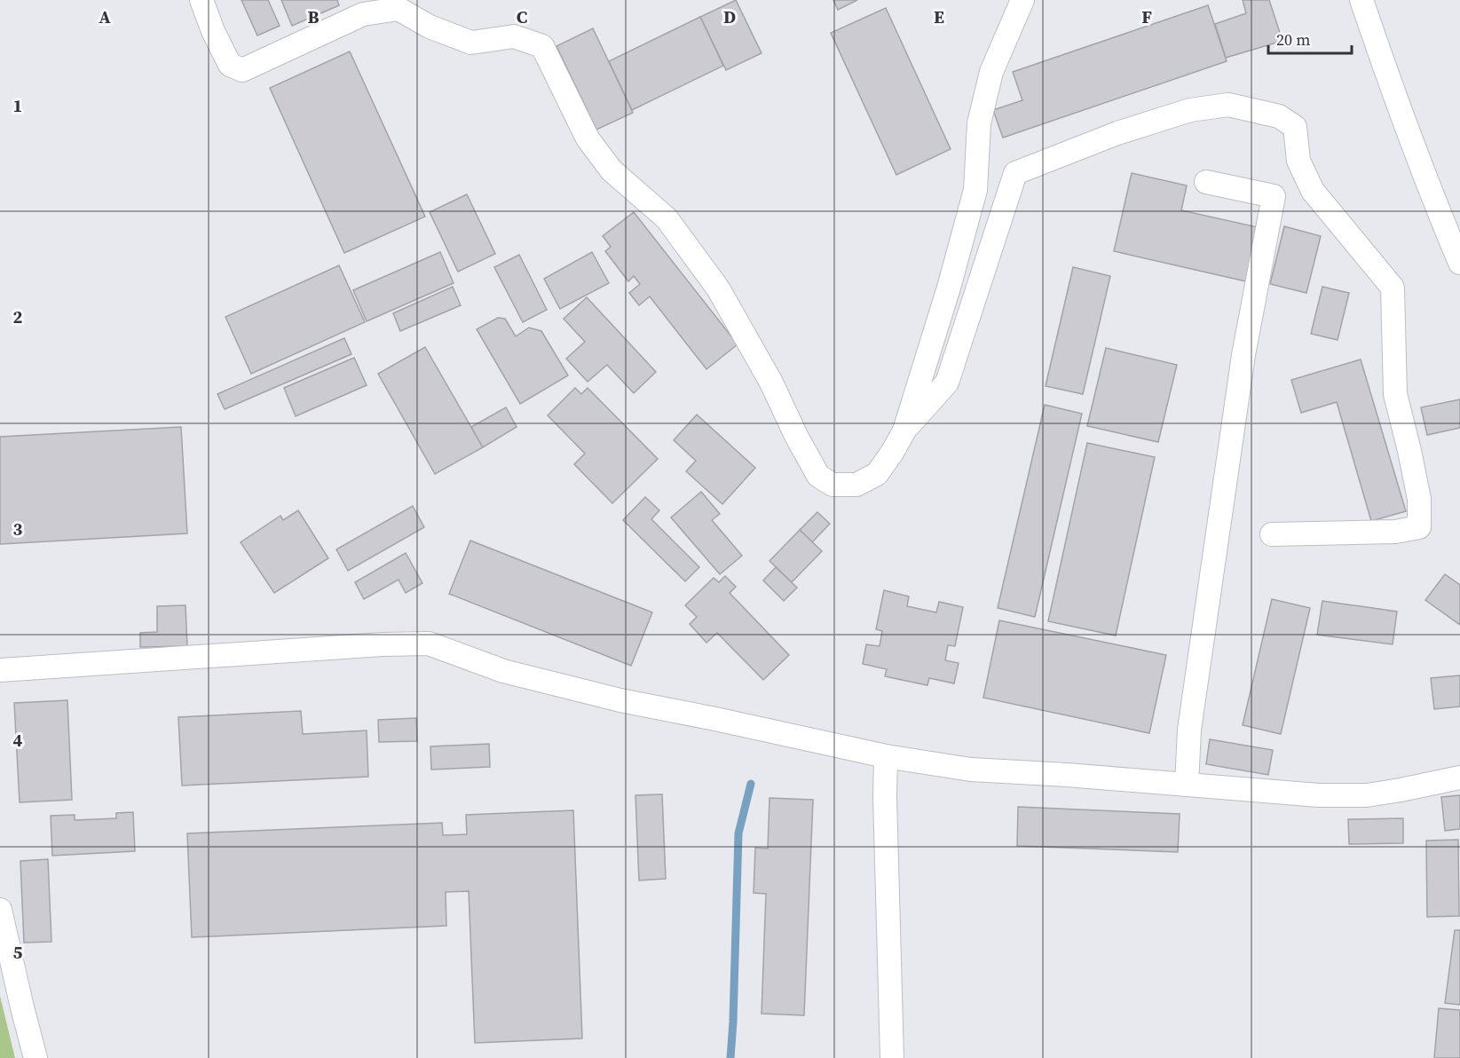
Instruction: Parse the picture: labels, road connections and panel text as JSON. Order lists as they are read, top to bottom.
{
  "scale_bar": "20 m",
  "grid": {
    "columns": [
      "A",
      "B",
      "C",
      "D",
      "E",
      "F"
    ],
    "rows": [
      "1",
      "2",
      "3",
      "4",
      "5"
    ]
  }
}
